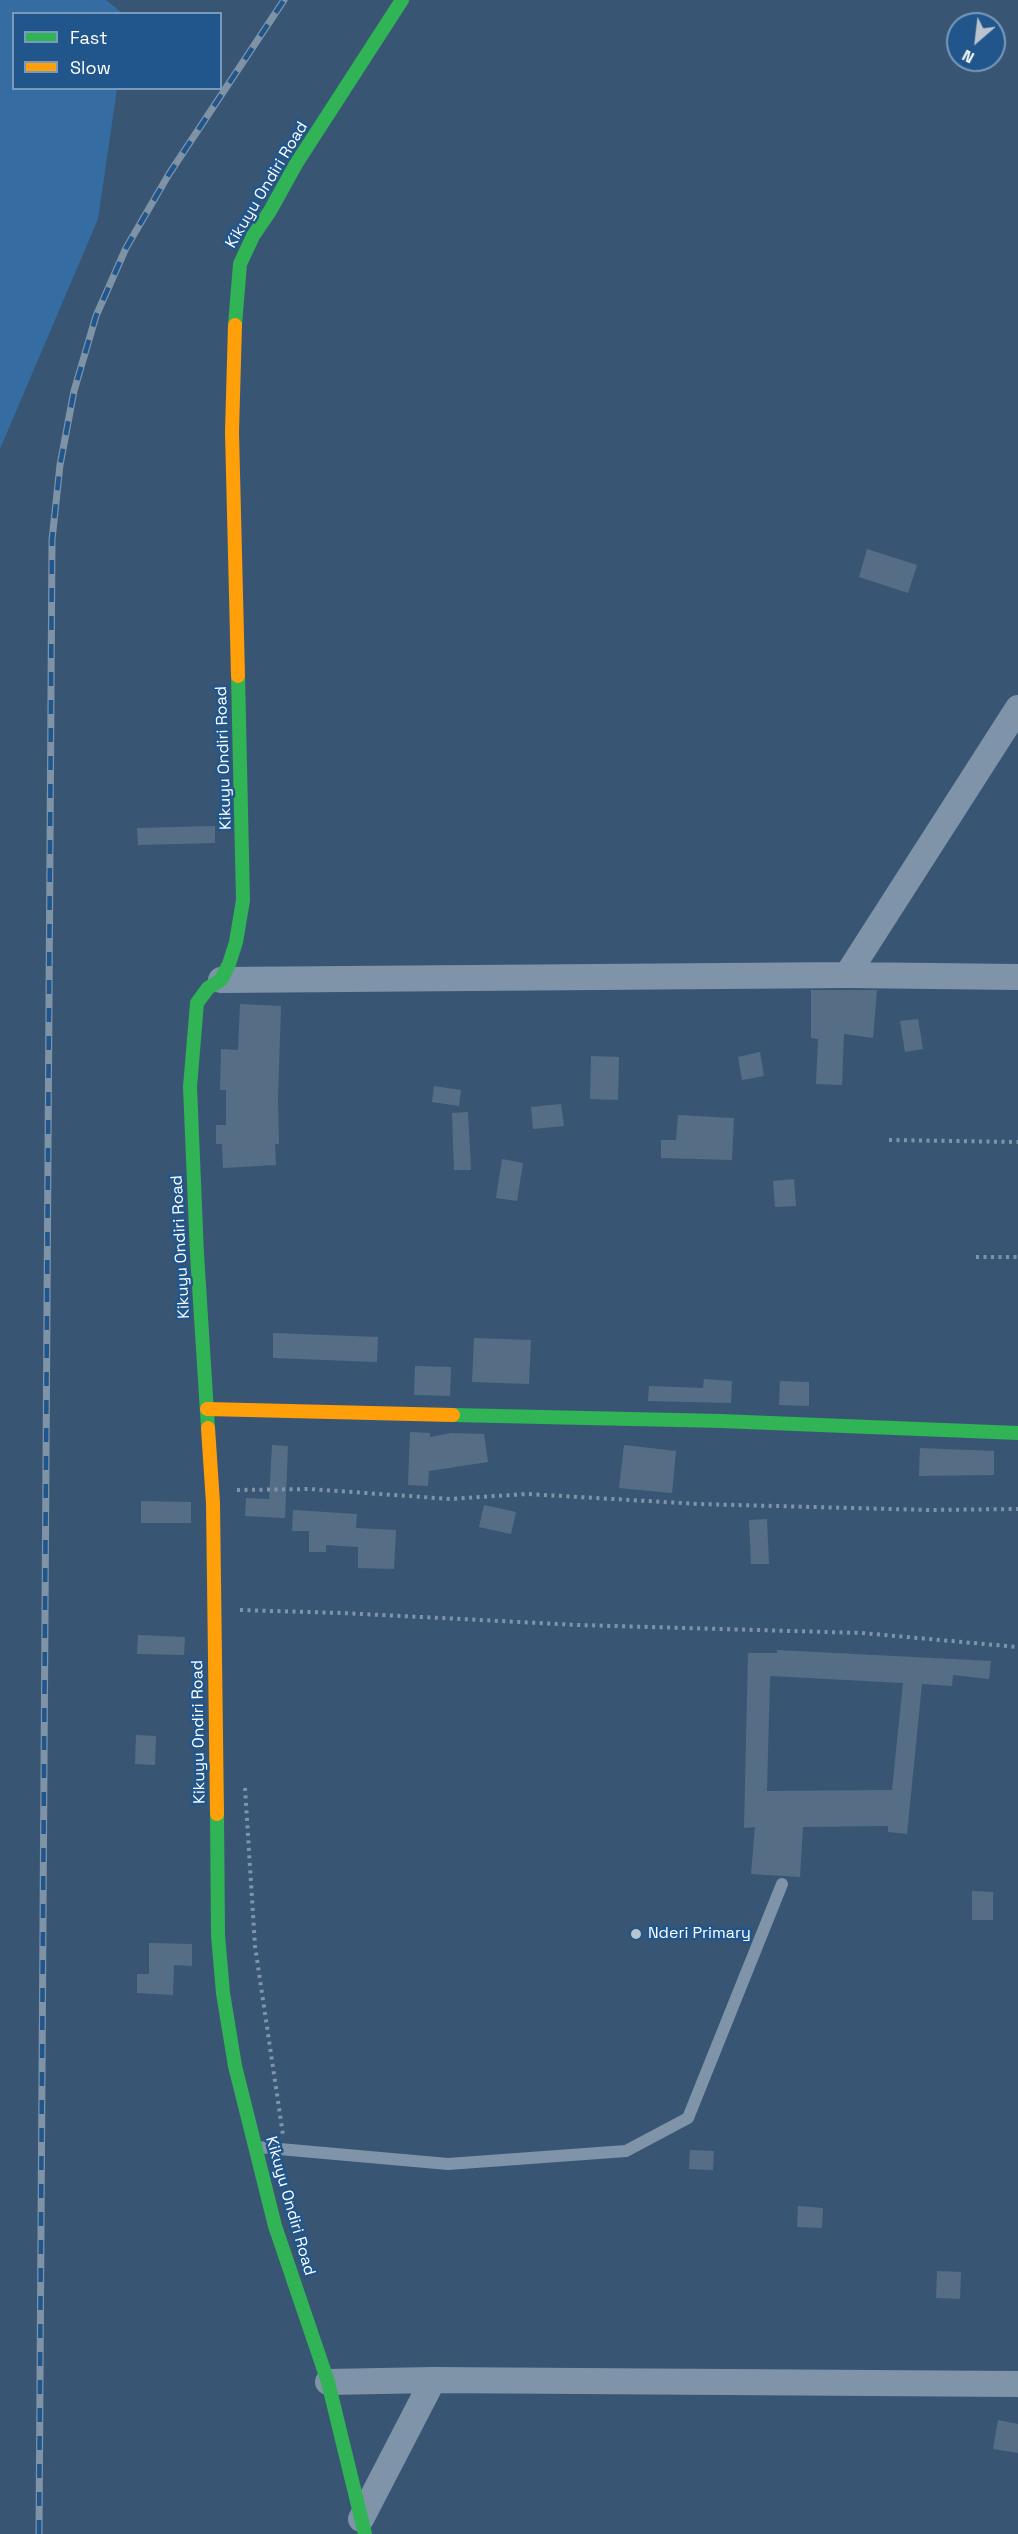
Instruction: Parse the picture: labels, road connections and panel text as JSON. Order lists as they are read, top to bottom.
{
  "streets": {
    "street": ["Kikuyu Ondiri Road"]
  },
  "places": ["Nderi Primary"],
  "legend": ["Fast", "Slow"],
  "north": "bottom left"
}
